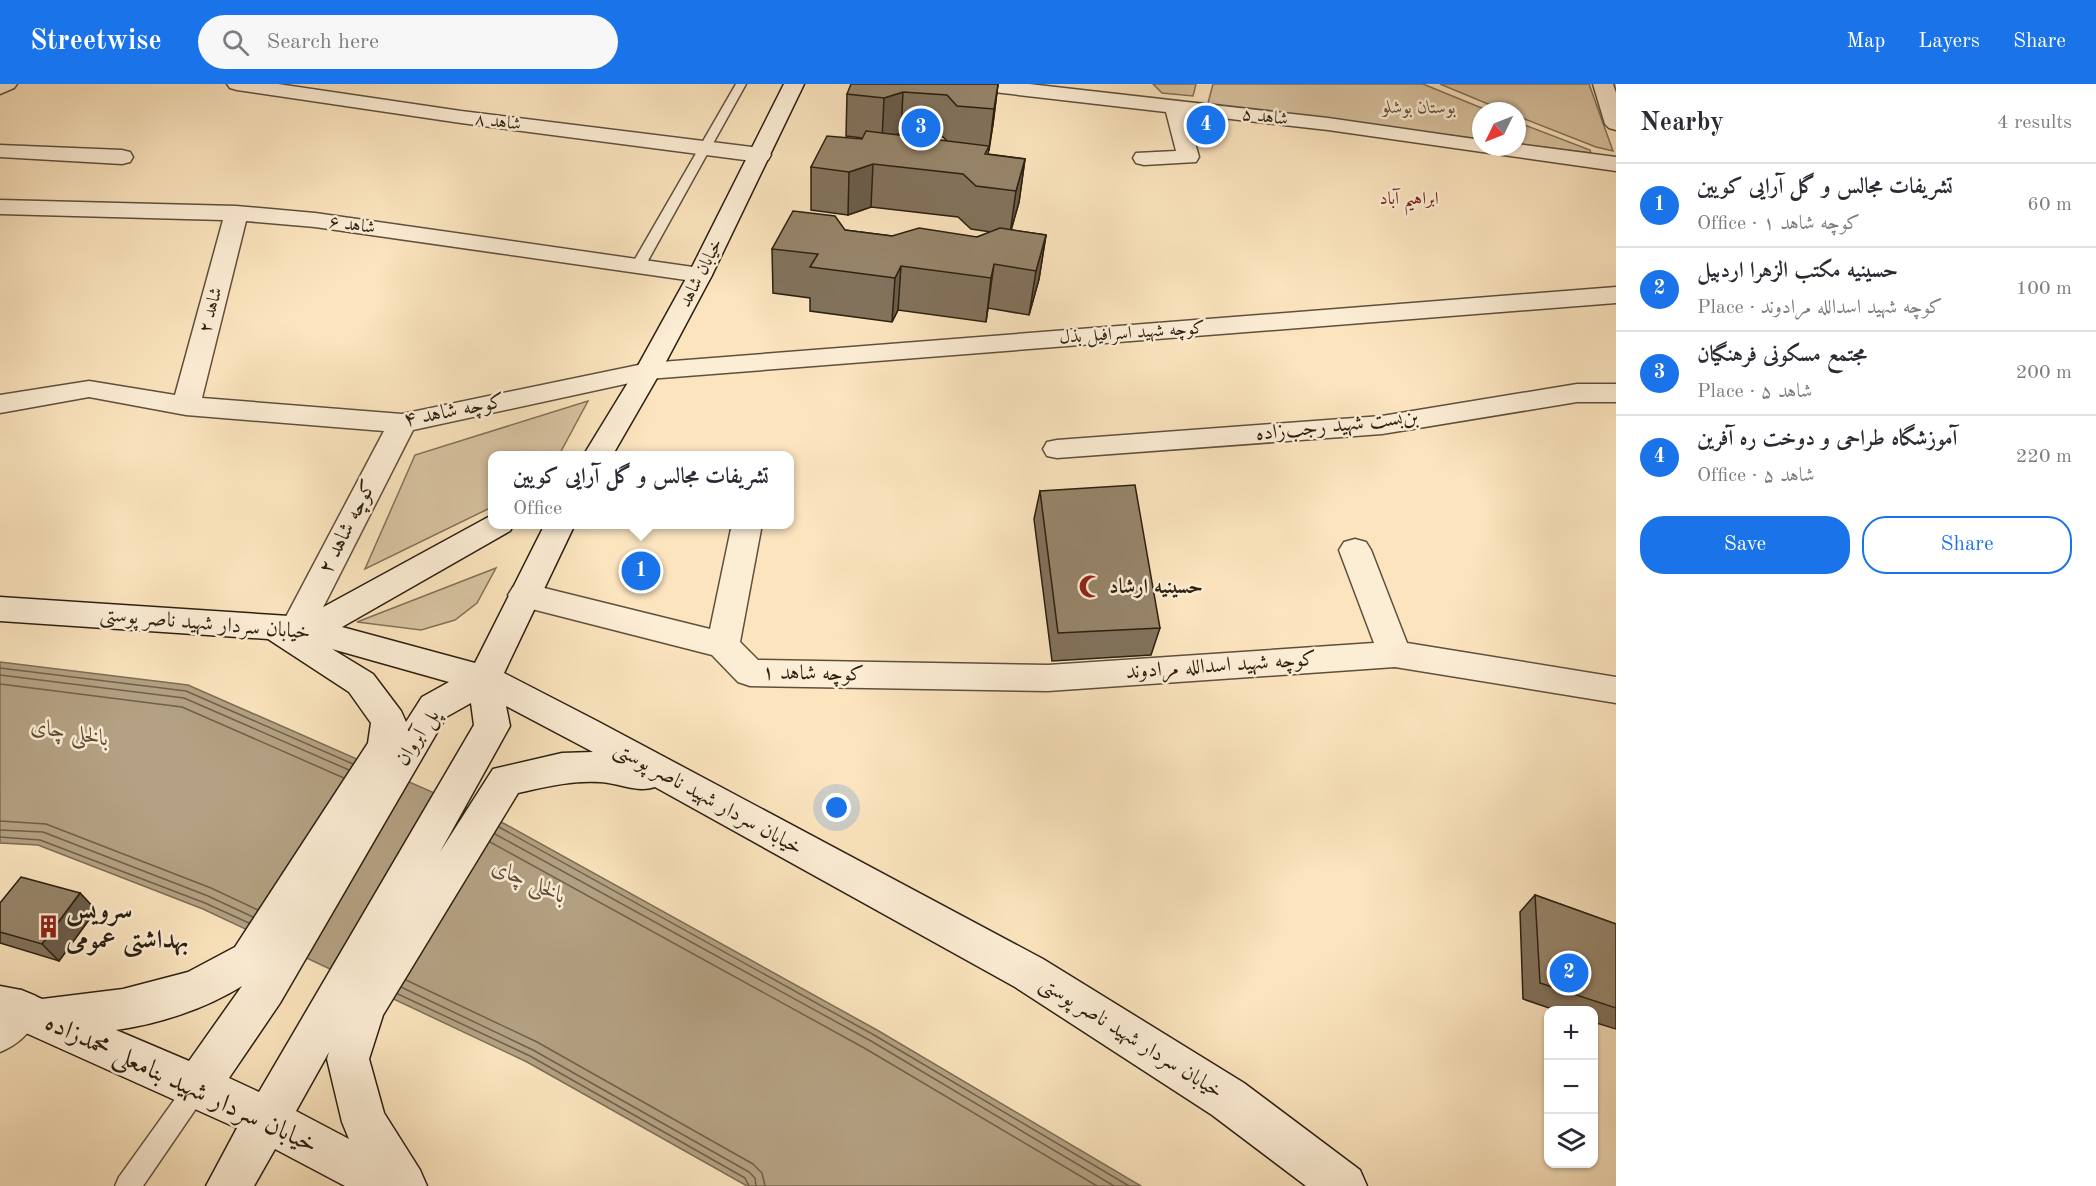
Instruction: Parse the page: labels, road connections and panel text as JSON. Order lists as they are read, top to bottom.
{
  "streets": {
    "street": [
      "شاهد ۵",
      "شاهد ۸",
      "شاهد ۶",
      "خیابان شاهد",
      "شاهد ۲",
      "کوچه شهید اسرافیل بذل",
      "کوچه شاهد ۴",
      "بن‌بست شهید رجب‌زاده",
      "کوچه شاهد ۲",
      "خیابان سردار شهید ناصر پوستی",
      "کوچه شهید اسدالله مرادوند",
      "کوچه شاهد ۱",
      "پل آبروان",
      "خیابان سردار شهید بنامعلی محمدزاده"
    ]
  },
  "crossings": [
    ["شاهد ۸", "خیابان شاهد"],
    ["شاهد ۶", "خیابان شاهد"],
    ["شاهد ۶", "شاهد ۲"],
    ["خیابان شاهد", "کوچه شهید اسرافیل بذل"],
    ["خیابان شاهد", "کوچه شاهد ۴"],
    ["شاهد ۲", "کوچه شاهد ۴"],
    ["کوچه شهید اسرافیل بذل", "کوچه شاهد ۴"],
    ["کوچه شاهد ۴", "کوچه شاهد ۲"],
    ["کوچه شاهد ۲", "خیابان سردار شهید ناصر پوستی"],
    ["خیابان سردار شهید ناصر پوستی", "پل آبروان"],
    ["کوچه شهید اسدالله مرادوند", "کوچه شاهد ۱"],
    ["پل آبروان", "خیابان سردار شهید بنامعلی محمدزاده"]
  ],
  "districts": ["ابراهیم آباد"],
  "water": ["بالخلی چای"],
  "parks": ["بوستان بوشلو"],
  "places": {
    "mosque": ["حسینیه ارشاد"],
    "building": ["سرویس بهداشتی عمومی"]
  },
  "north": "bottom left",
  "page": {
    "header": "Streetwise",
    "search": "Search here",
    "nav": ["Map", "Layers", "Share"],
    "heading": ["Nearby", "4 results"],
    "pins": [
      "4",
      "3",
      "1",
      "2"
    ],
    "list": [
      {
        "mark": "1",
        "name": "تشریفات مجالس و گل آرایی کویین",
        "note": "Office · کوچه شاهد ۱",
        "value": "60 m"
      },
      {
        "mark": "2",
        "name": "حسینیه مکتب الزهرا اردبیل",
        "note": "Place · کوچه شهید اسدالله مرادوند",
        "value": "100 m"
      },
      {
        "mark": "3",
        "name": "مجتمع مسکونی فرهنگیان",
        "note": "Place · شاهد ۵",
        "value": "200 m"
      },
      {
        "mark": "4",
        "name": "آموزشگاه طراحی و دوخت ره آفرین",
        "note": "Office · شاهد ۵",
        "value": "220 m"
      }
    ],
    "popup": ["تشریفات مجالس و گل آرایی کویین", "Office"],
    "buttons": ["Save", "Share"],
    "map_buttons": ["+", "−"]
  }
}
